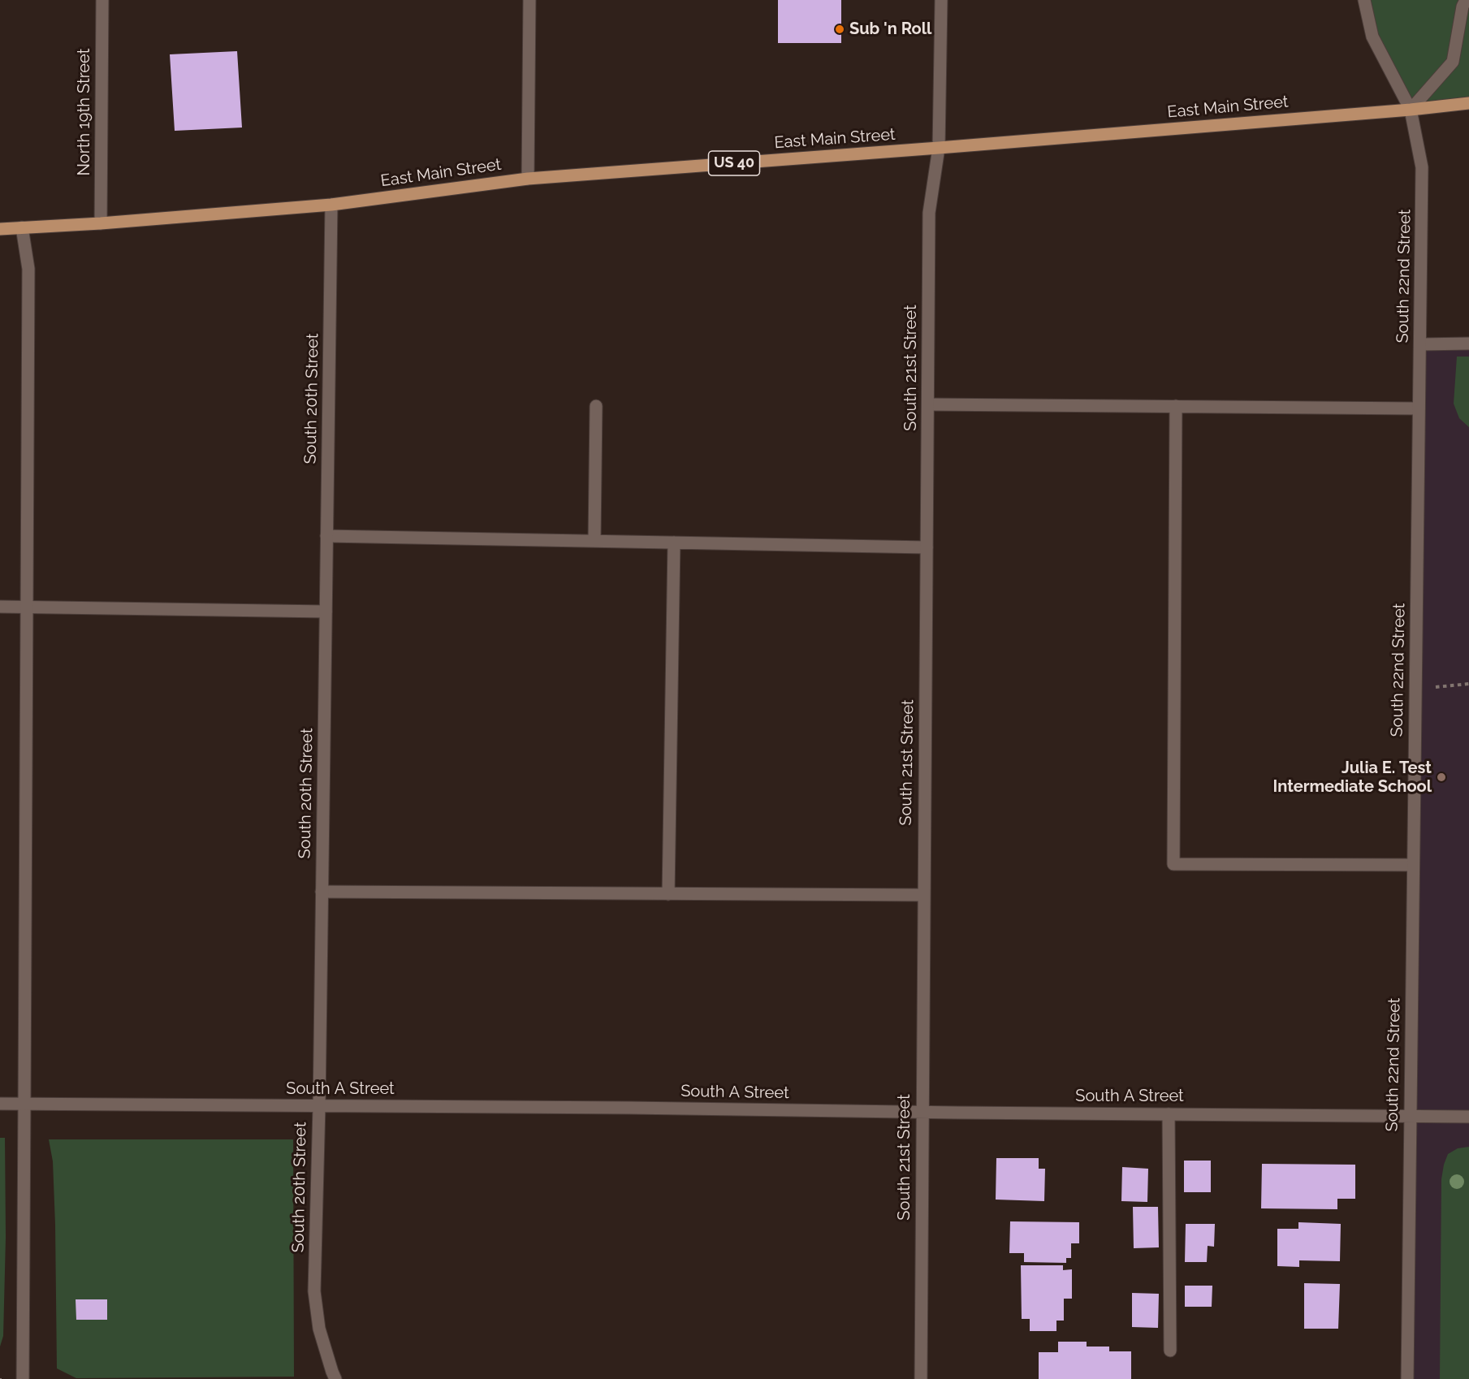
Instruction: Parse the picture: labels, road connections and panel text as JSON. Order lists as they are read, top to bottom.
{
  "streets": {
    "main road": ["East Main Street", "US 40"],
    "street": [
      "North 19th Street",
      "South 22nd Street",
      "South 21st Street",
      "South 20th Street",
      "South A Street"
    ]
  },
  "crossings": [
    ["East Main Street", "North 19th Street"],
    ["East Main Street", "South 22nd Street"],
    ["East Main Street", "South 21st Street"],
    ["East Main Street", "South 20th Street"],
    ["South 22nd Street", "South A Street"],
    ["South 21st Street", "South A Street"],
    ["South 20th Street", "South A Street"]
  ],
  "places": ["Sub 'n Roll", "Julia E. Test Intermediate School"]
}
